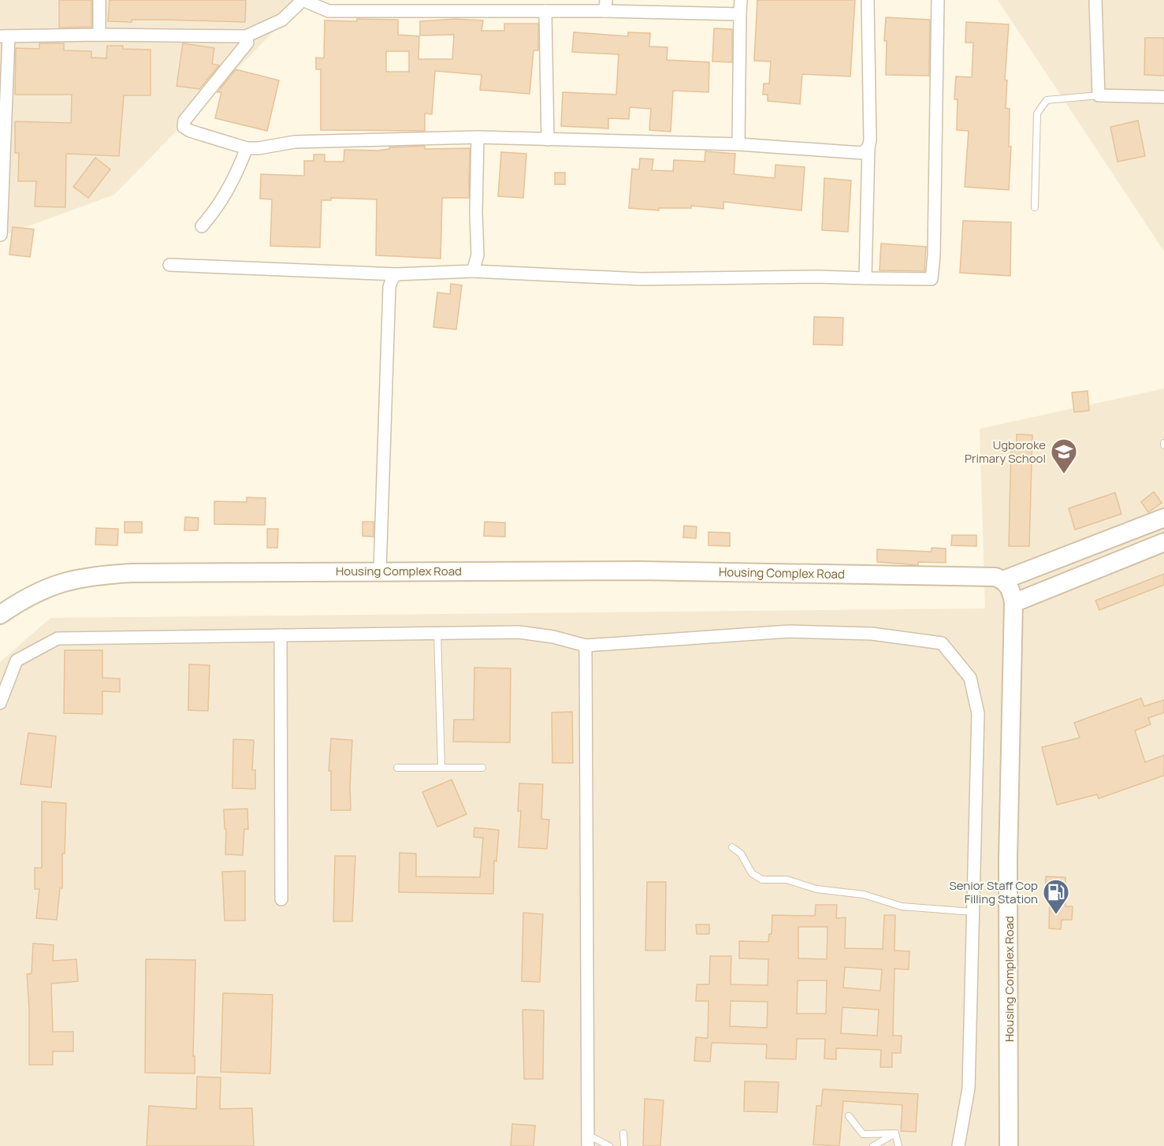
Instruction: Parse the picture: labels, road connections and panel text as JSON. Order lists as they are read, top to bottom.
{
  "streets": {
    "street": ["Housing Complex Road"]
  },
  "places": {
    "school or university": ["Ugboroke Primary School"],
    "fuel station": ["Senior Staff Cop Filling Station"]
  }
}
